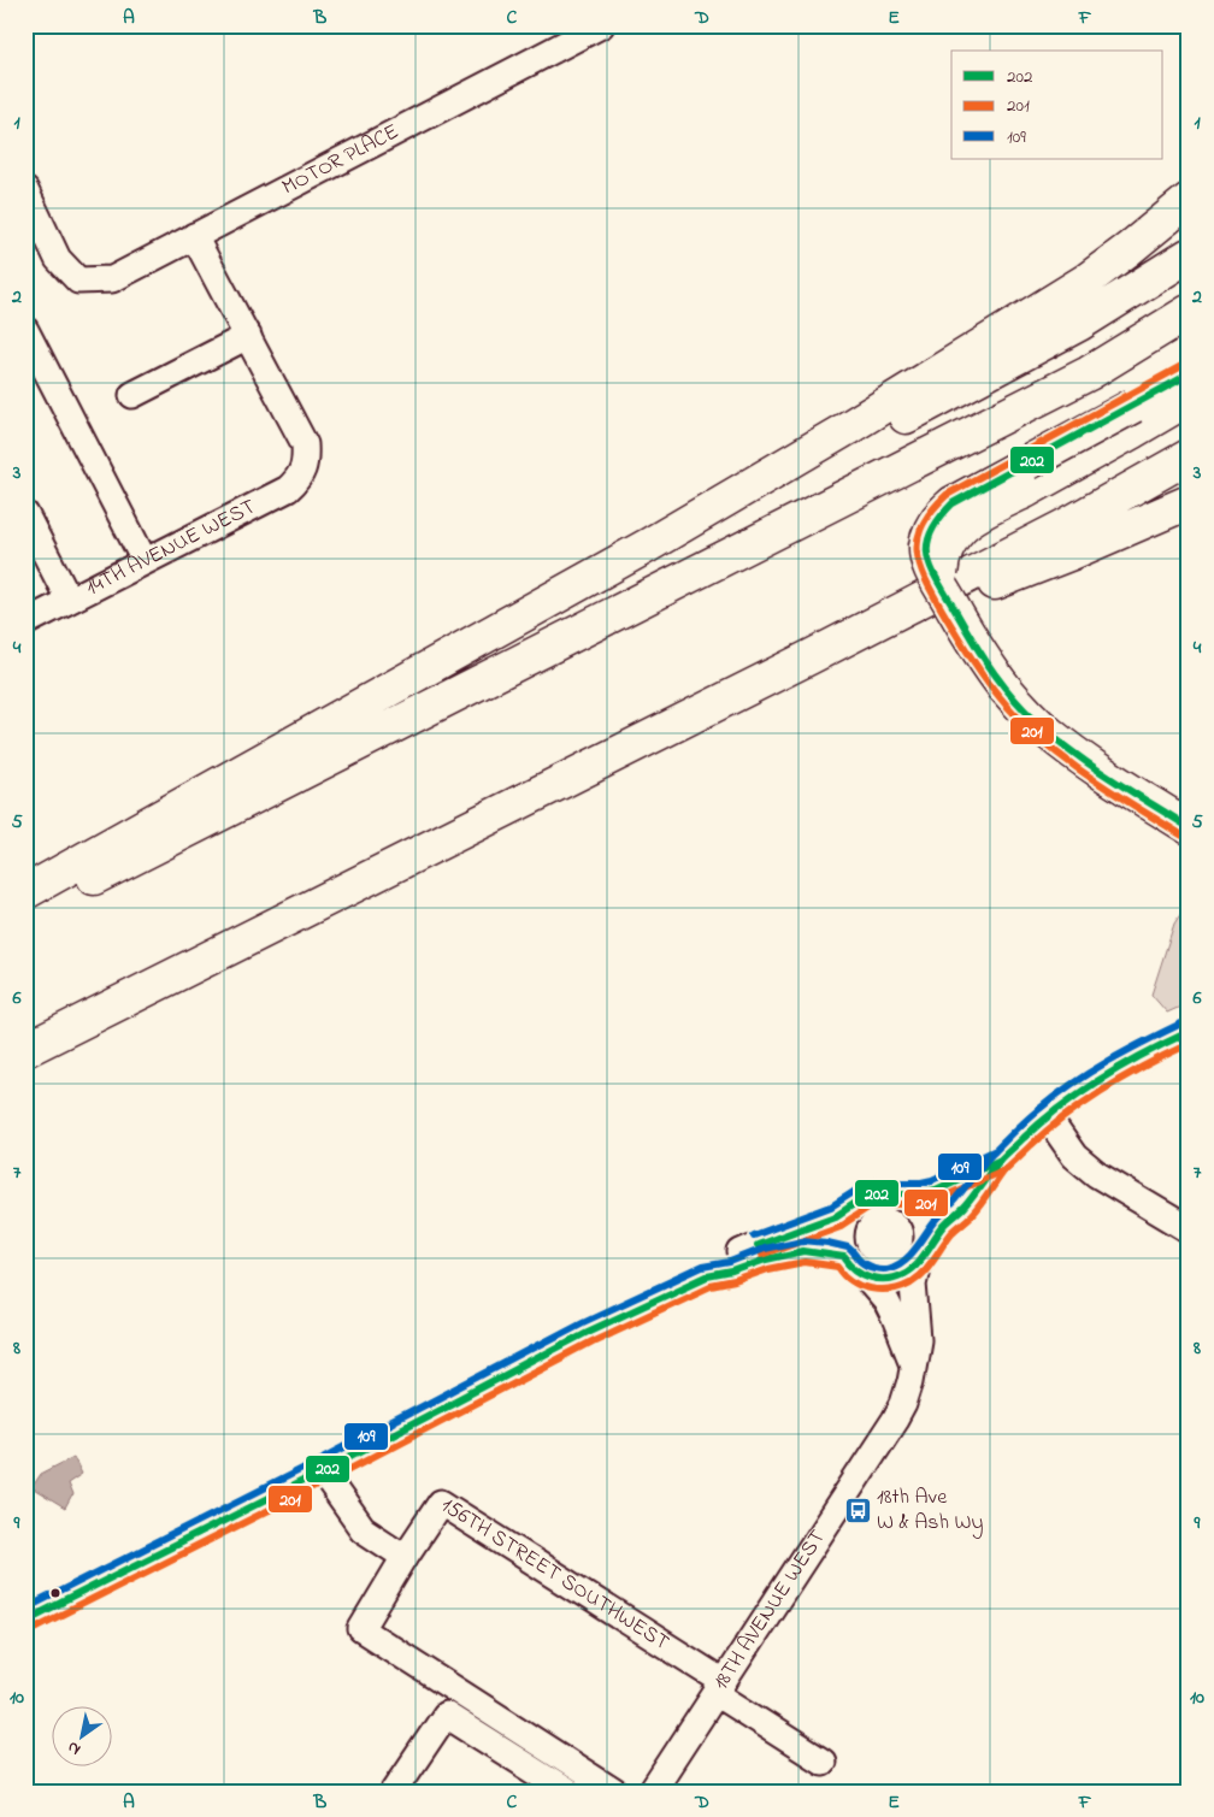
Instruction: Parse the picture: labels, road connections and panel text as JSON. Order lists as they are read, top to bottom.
{
  "streets": {
    "street": [
      "MOTOR PLACE",
      "14TH AVENUE WEST",
      "156TH STREET SOUTHWEST",
      "18TH AVENUE WEST"
    ]
  },
  "crossings": [
    ["156TH STREET SOUTHWEST", "18TH AVENUE WEST"]
  ],
  "places": {
    "bus stop": ["18th Ave W & Ash Wy"]
  },
  "lines": ["transit line 201", "transit line 202", "transit line 109"],
  "legend": ["202", "201", "109"],
  "north": "bottom left",
  "grid": {
    "columns": [
      "A",
      "B",
      "C",
      "D",
      "E",
      "F"
    ],
    "rows": [
      "1",
      "2",
      "3",
      "4",
      "5",
      "6",
      "7",
      "8",
      "9",
      "10"
    ]
  }
}
